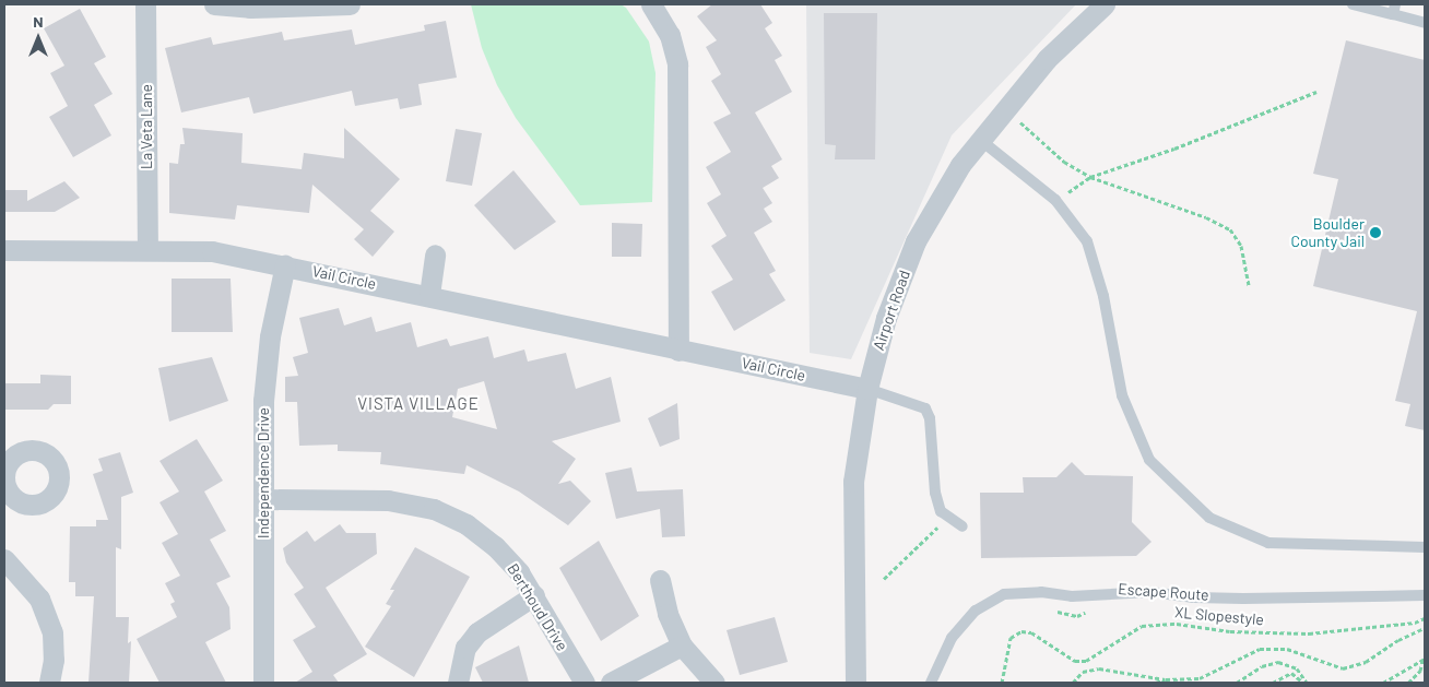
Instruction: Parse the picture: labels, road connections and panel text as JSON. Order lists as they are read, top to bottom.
{
  "streets": {
    "street": [
      "La Veta Lane",
      "Vail Circle",
      "Airport Road",
      "Independence Drive",
      "Berthoud Drive"
    ],
    "path": ["XL Slopestyle"]
  },
  "crossings": [
    ["La Veta Lane", "Vail Circle"],
    ["Vail Circle", "Airport Road"],
    ["Vail Circle", "Independence Drive"],
    ["Independence Drive", "Berthoud Drive"]
  ],
  "districts": ["VISTA VILLAGE"],
  "places": ["Boulder County Jail"],
  "north": "top"
}
